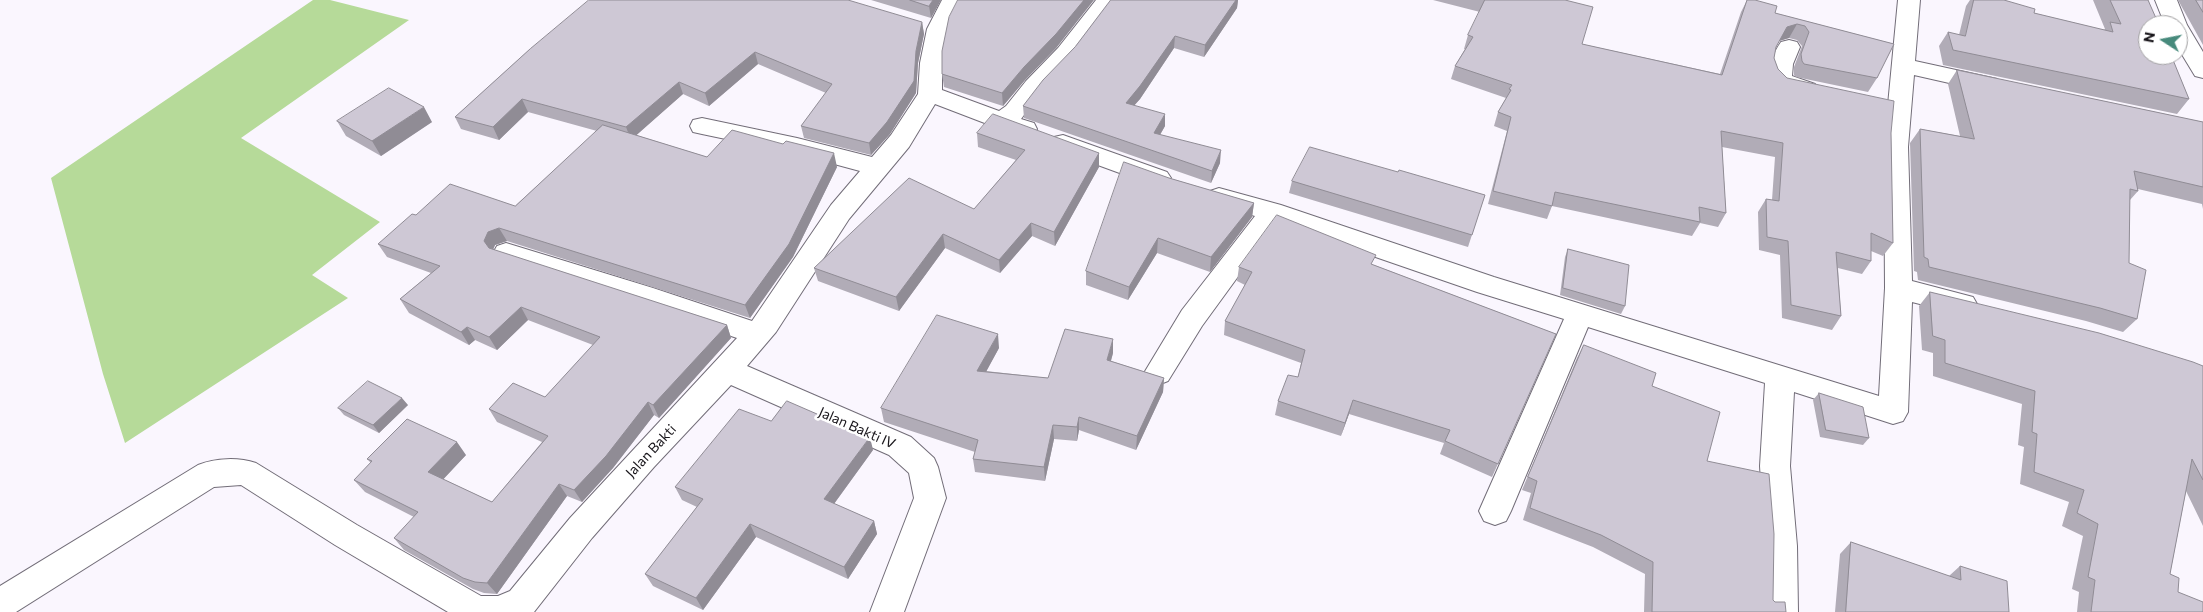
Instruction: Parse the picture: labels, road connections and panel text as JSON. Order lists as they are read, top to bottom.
{
  "streets": {
    "street": ["Jalan Bakti IV", "Jalan Bakti"]
  },
  "crossings": [
    ["Jalan Bakti IV", "Jalan Bakti"]
  ],
  "north": "left"
}
